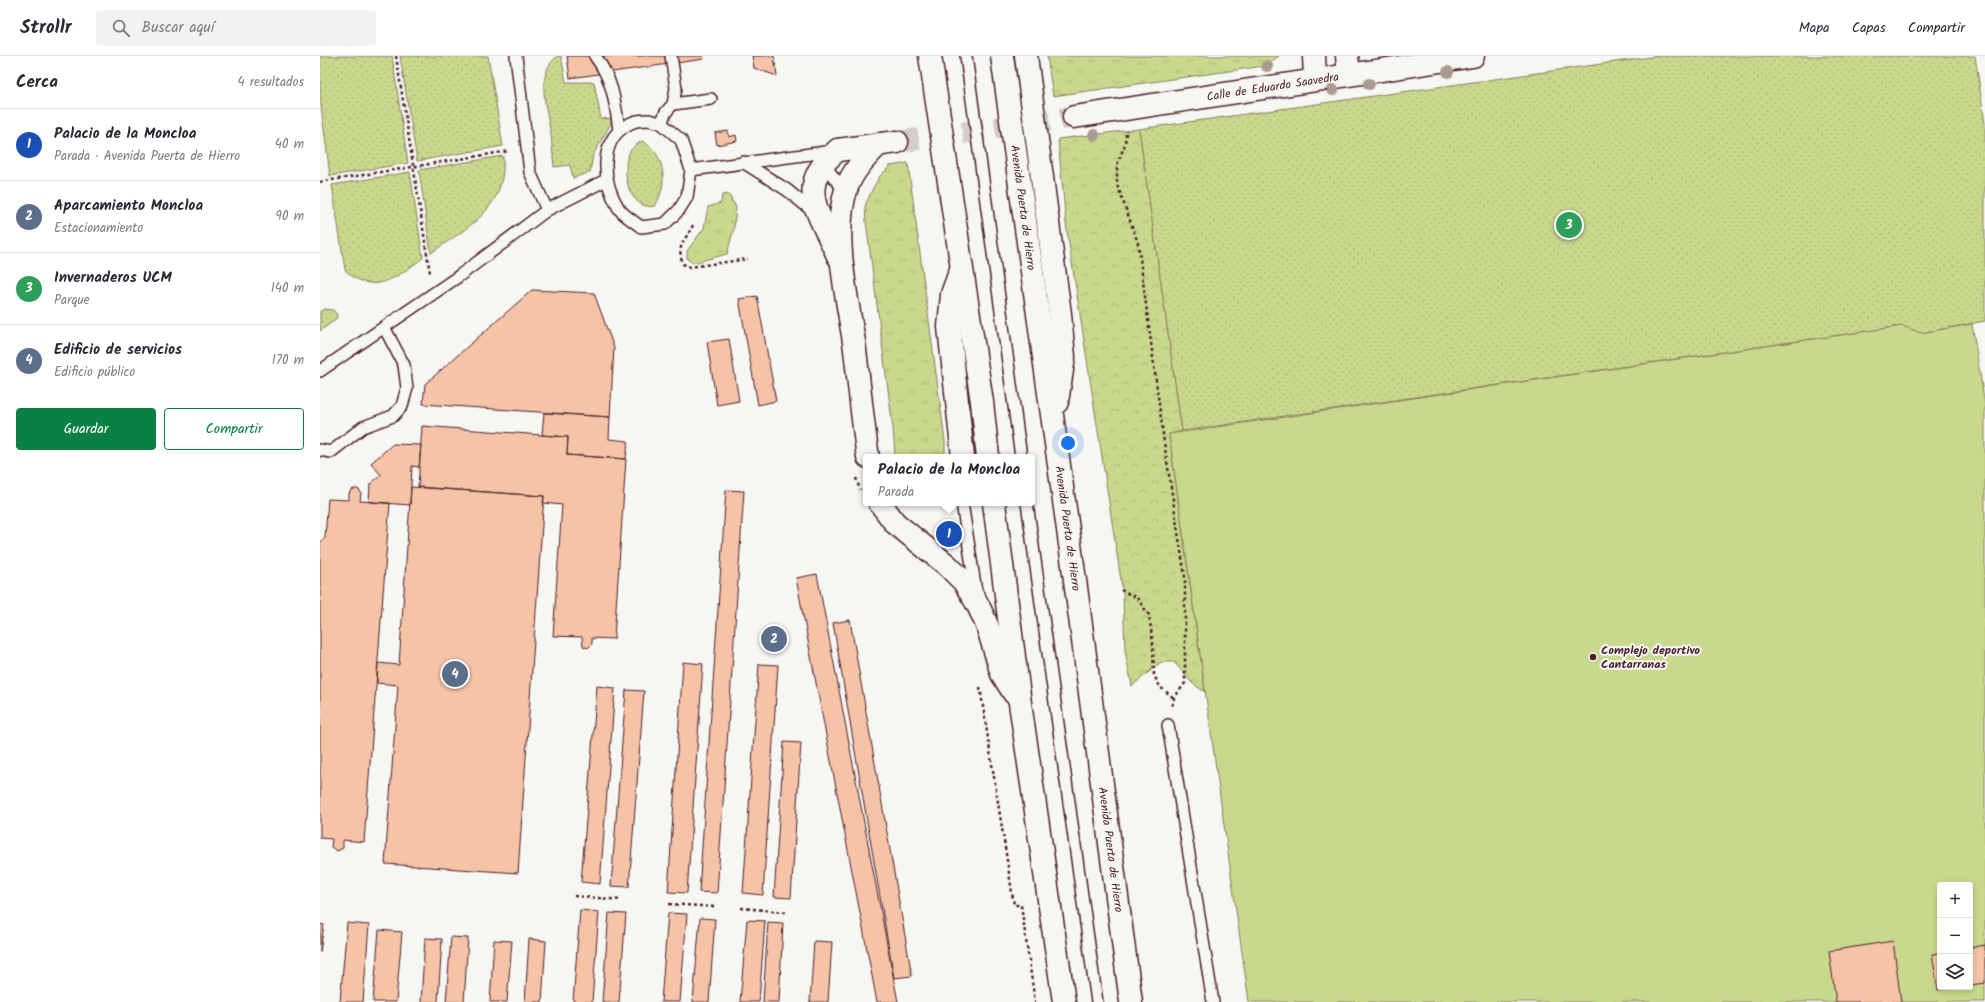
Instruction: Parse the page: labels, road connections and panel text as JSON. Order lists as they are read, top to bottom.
{
  "streets": {
    "main road": ["Calle de Eduardo Saavedra", "Avenida Puerta de Hierro"]
  },
  "places": ["Complejo deportivo Cantarranas"],
  "page": {
    "header": "Strollr",
    "search": "Buscar aquí",
    "nav": ["Mapa", "Capas", "Compartir"],
    "heading": ["Cerca", "4 resultados"],
    "list": [
      {
        "mark": "1",
        "name": "Palacio de la Moncloa",
        "note": "Parada · Avenida Puerta de Hierro",
        "value": "40 m"
      },
      {
        "mark": "2",
        "name": "Aparcamiento Moncloa",
        "note": "Estacionamiento",
        "value": "90 m"
      },
      {
        "mark": "3",
        "name": "Invernaderos UCM",
        "note": "Parque",
        "value": "140 m"
      },
      {
        "mark": "4",
        "name": "Edificio de servicios",
        "note": "Edificio público",
        "value": "170 m"
      }
    ],
    "pins": [
      "3",
      "1",
      "2",
      "4"
    ],
    "buttons": ["Guardar", "Compartir"],
    "popup": ["Palacio de la Moncloa", "Parada"],
    "map_buttons": ["+", "−"]
  }
}
